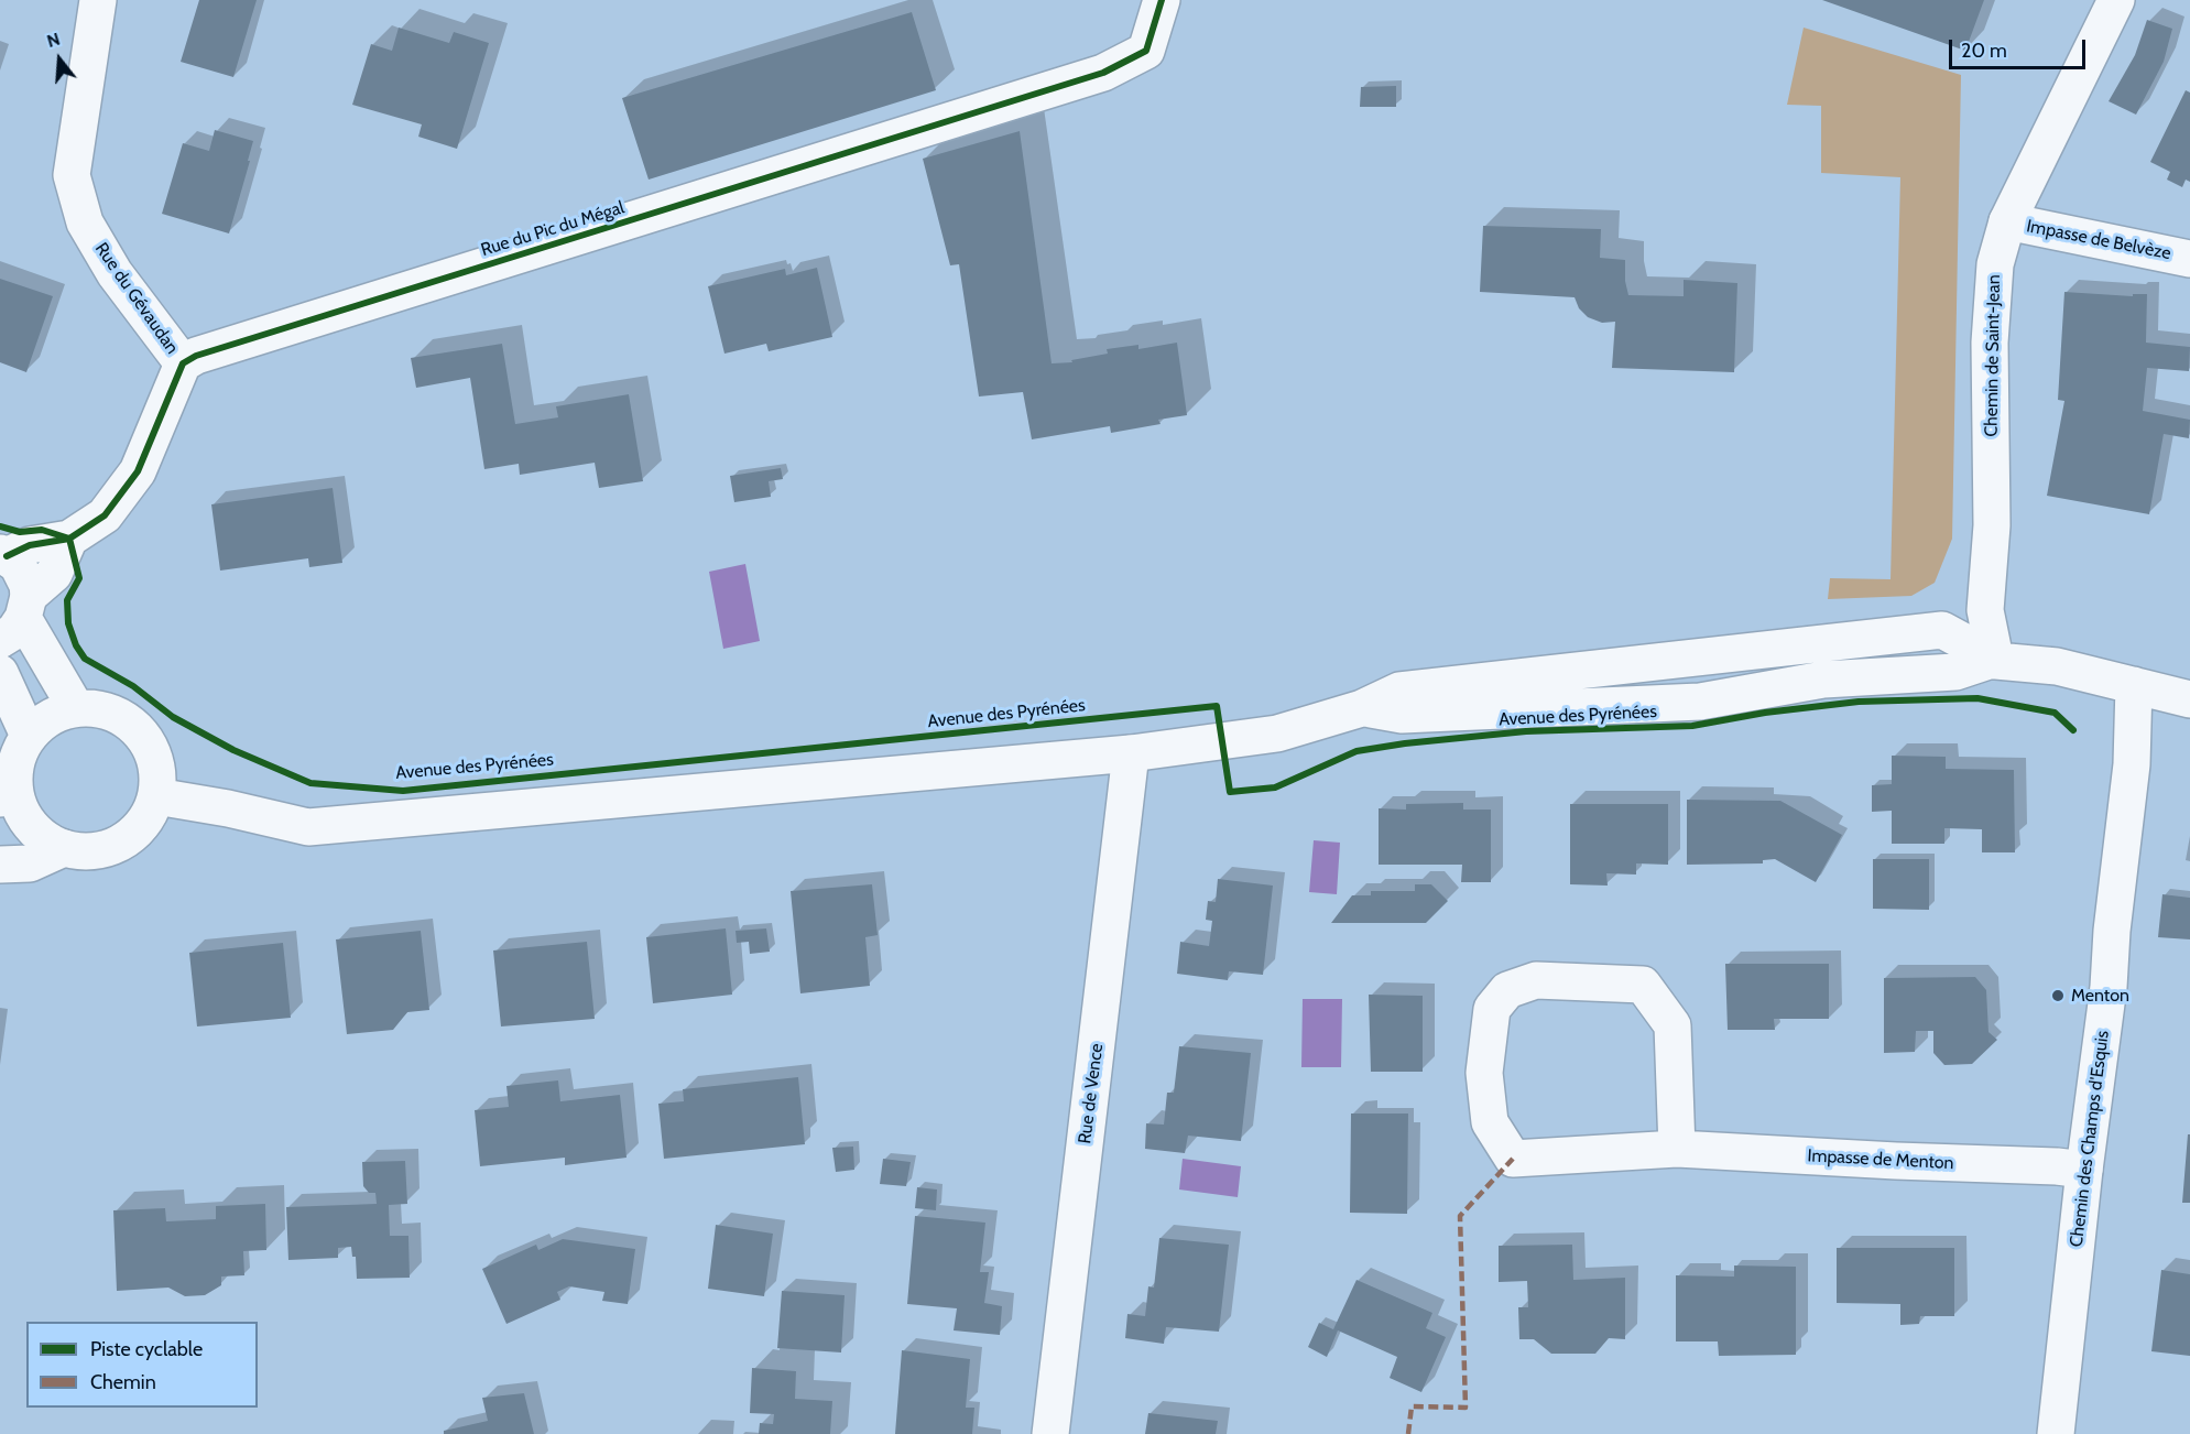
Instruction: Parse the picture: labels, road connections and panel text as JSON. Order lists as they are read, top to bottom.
{
  "streets": {
    "street": [
      "Rue du Pic du Mégal",
      "Impasse de Belvèze",
      "Rue du Gévaudan",
      "Chemin de Saint-Jean",
      "Avenue des Pyrénées",
      "Rue de Vence",
      "Chemin des Champs d'Esquis",
      "Impasse de Menton"
    ]
  },
  "crossings": [
    ["Rue du Pic du Mégal", "Rue du Gévaudan"],
    ["Impasse de Belvèze", "Chemin de Saint-Jean"],
    ["Chemin de Saint-Jean", "Avenue des Pyrénées"],
    ["Avenue des Pyrénées", "Rue de Vence"],
    ["Avenue des Pyrénées", "Chemin des Champs d'Esquis"],
    ["Chemin des Champs d'Esquis", "Impasse de Menton"]
  ],
  "places": ["Menton"],
  "legend": ["Piste cyclable", "Chemin"],
  "scale_bar": "20 m",
  "north": "top"
}
